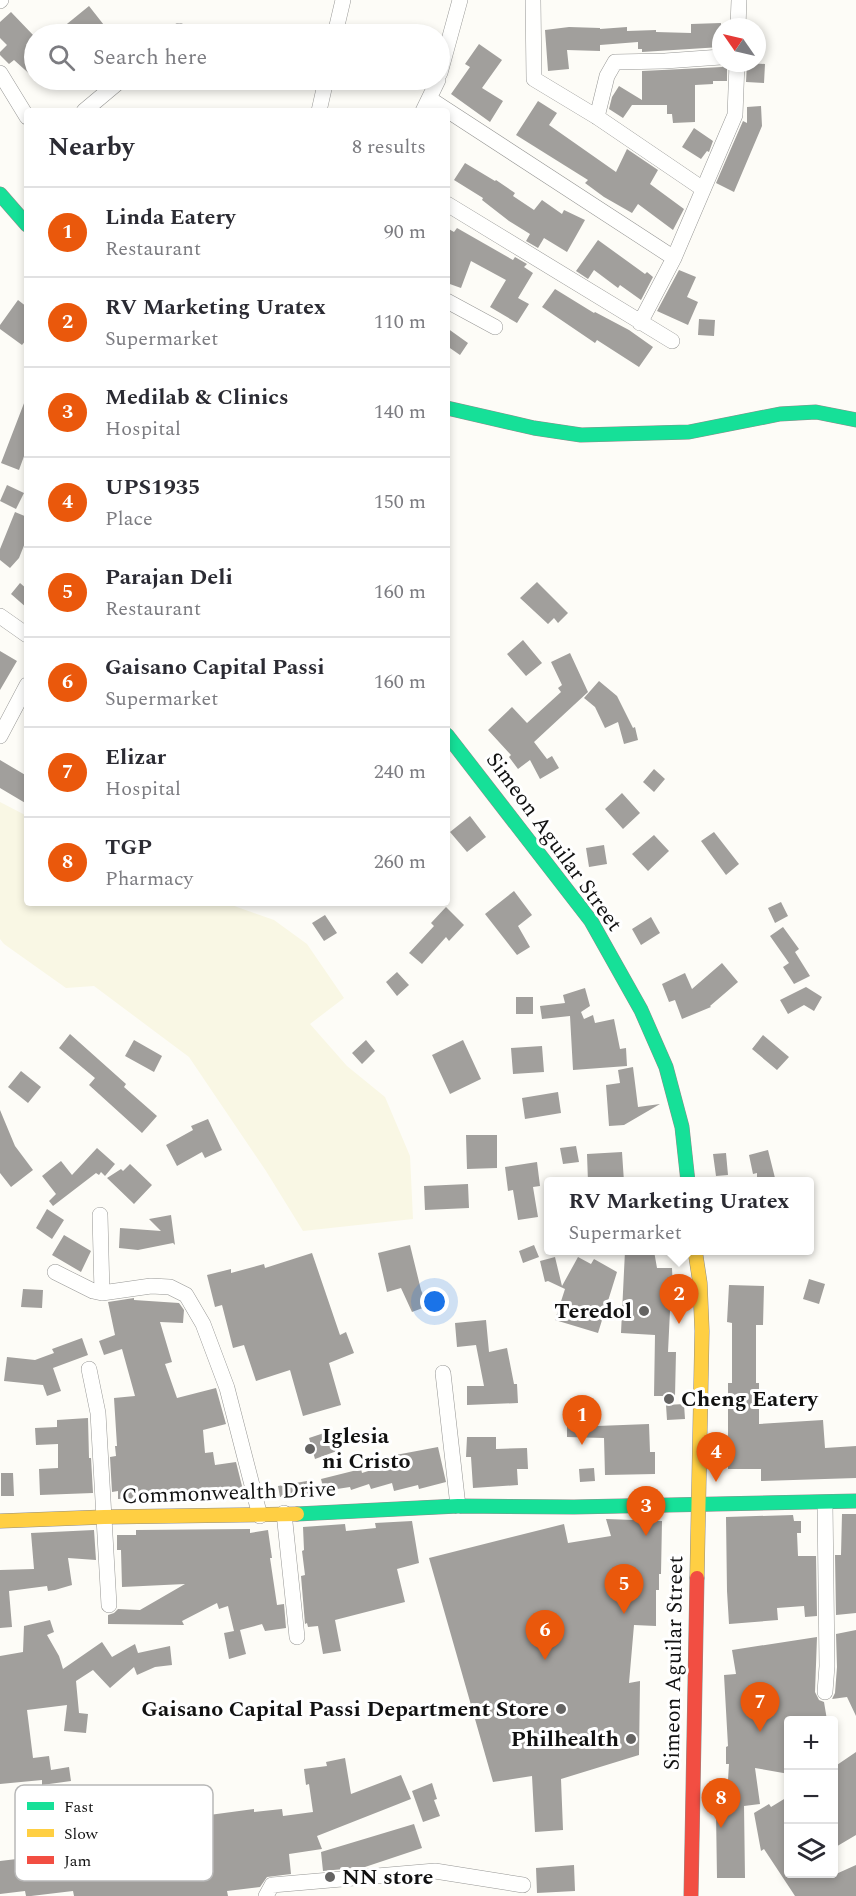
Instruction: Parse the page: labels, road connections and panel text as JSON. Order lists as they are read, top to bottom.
{
  "streets": {
    "main road": ["Simeon Aguilar Street", "Commonwealth Drive"]
  },
  "crossings": [
    ["Simeon Aguilar Street", "Commonwealth Drive"]
  ],
  "places": [
    "Teredol",
    "Cheng Eatery",
    "Iglesia ni Cristo",
    "Gaisano Capital Passi Department Store",
    "Philhealth",
    "NN store"
  ],
  "legend": ["Fast", "Slow", "Jam"],
  "north": "top left",
  "page": {
    "search": "Search here",
    "heading": ["Nearby", "8 results"],
    "list": [
      {
        "mark": "1",
        "name": "Linda Eatery",
        "note": "Restaurant",
        "value": "90 m"
      },
      {
        "mark": "2",
        "name": "RV Marketing Uratex",
        "note": "Supermarket",
        "value": "110 m"
      },
      {
        "mark": "3",
        "name": "Medilab & Clinics",
        "note": "Hospital",
        "value": "140 m"
      },
      {
        "mark": "4",
        "name": "UPS1935",
        "note": "Place",
        "value": "150 m"
      },
      {
        "mark": "5",
        "name": "Parajan Deli",
        "note": "Restaurant",
        "value": "160 m"
      },
      {
        "mark": "6",
        "name": "Gaisano Capital Passi",
        "note": "Supermarket",
        "value": "160 m"
      },
      {
        "mark": "7",
        "name": "Elizar",
        "note": "Hospital",
        "value": "240 m"
      },
      {
        "mark": "8",
        "name": "TGP",
        "note": "Pharmacy",
        "value": "260 m"
      }
    ],
    "popup": ["RV Marketing Uratex", "Supermarket"],
    "pins": [
      "2",
      "1",
      "4",
      "3",
      "5",
      "6",
      "7",
      "8"
    ],
    "map_buttons": ["+", "−"]
  }
}
